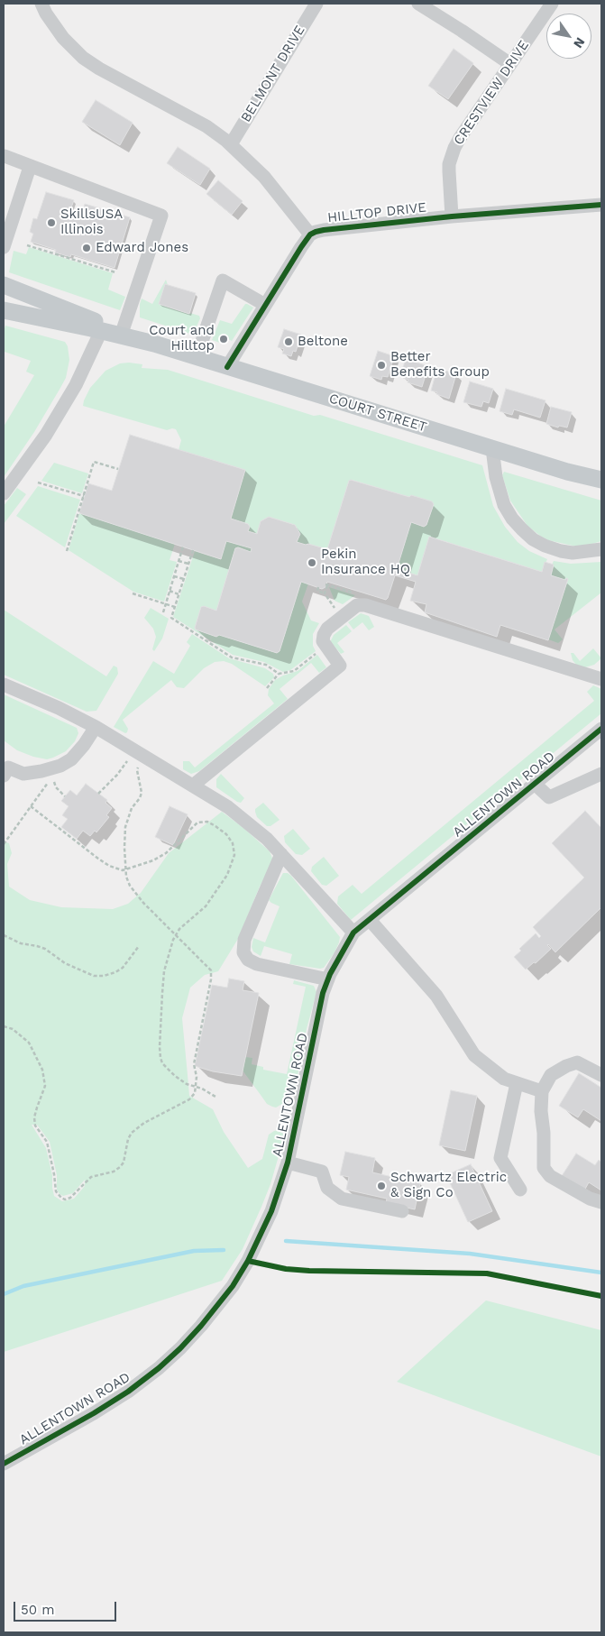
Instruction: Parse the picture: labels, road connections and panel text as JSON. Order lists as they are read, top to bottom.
{
  "streets": {
    "main road": ["COURT STREET"],
    "street": [
      "BELMONT DRIVE",
      "CRESTVIEW DRIVE",
      "HILLTOP DRIVE",
      "ALLENTOWN ROAD"
    ]
  },
  "crossings": [
    ["BELMONT DRIVE", "HILLTOP DRIVE"],
    ["CRESTVIEW DRIVE", "HILLTOP DRIVE"],
    ["HILLTOP DRIVE", "COURT STREET"]
  ],
  "places": [
    "SkillsUSA Illinois",
    "Edward Jones",
    "Court and Hilltop",
    "Beltone",
    "Better Benefits Group",
    "Pekin Insurance HQ",
    "Schwartz Electric & Sign Co"
  ],
  "scale_bar": "50 m",
  "north": "bottom right"
}
